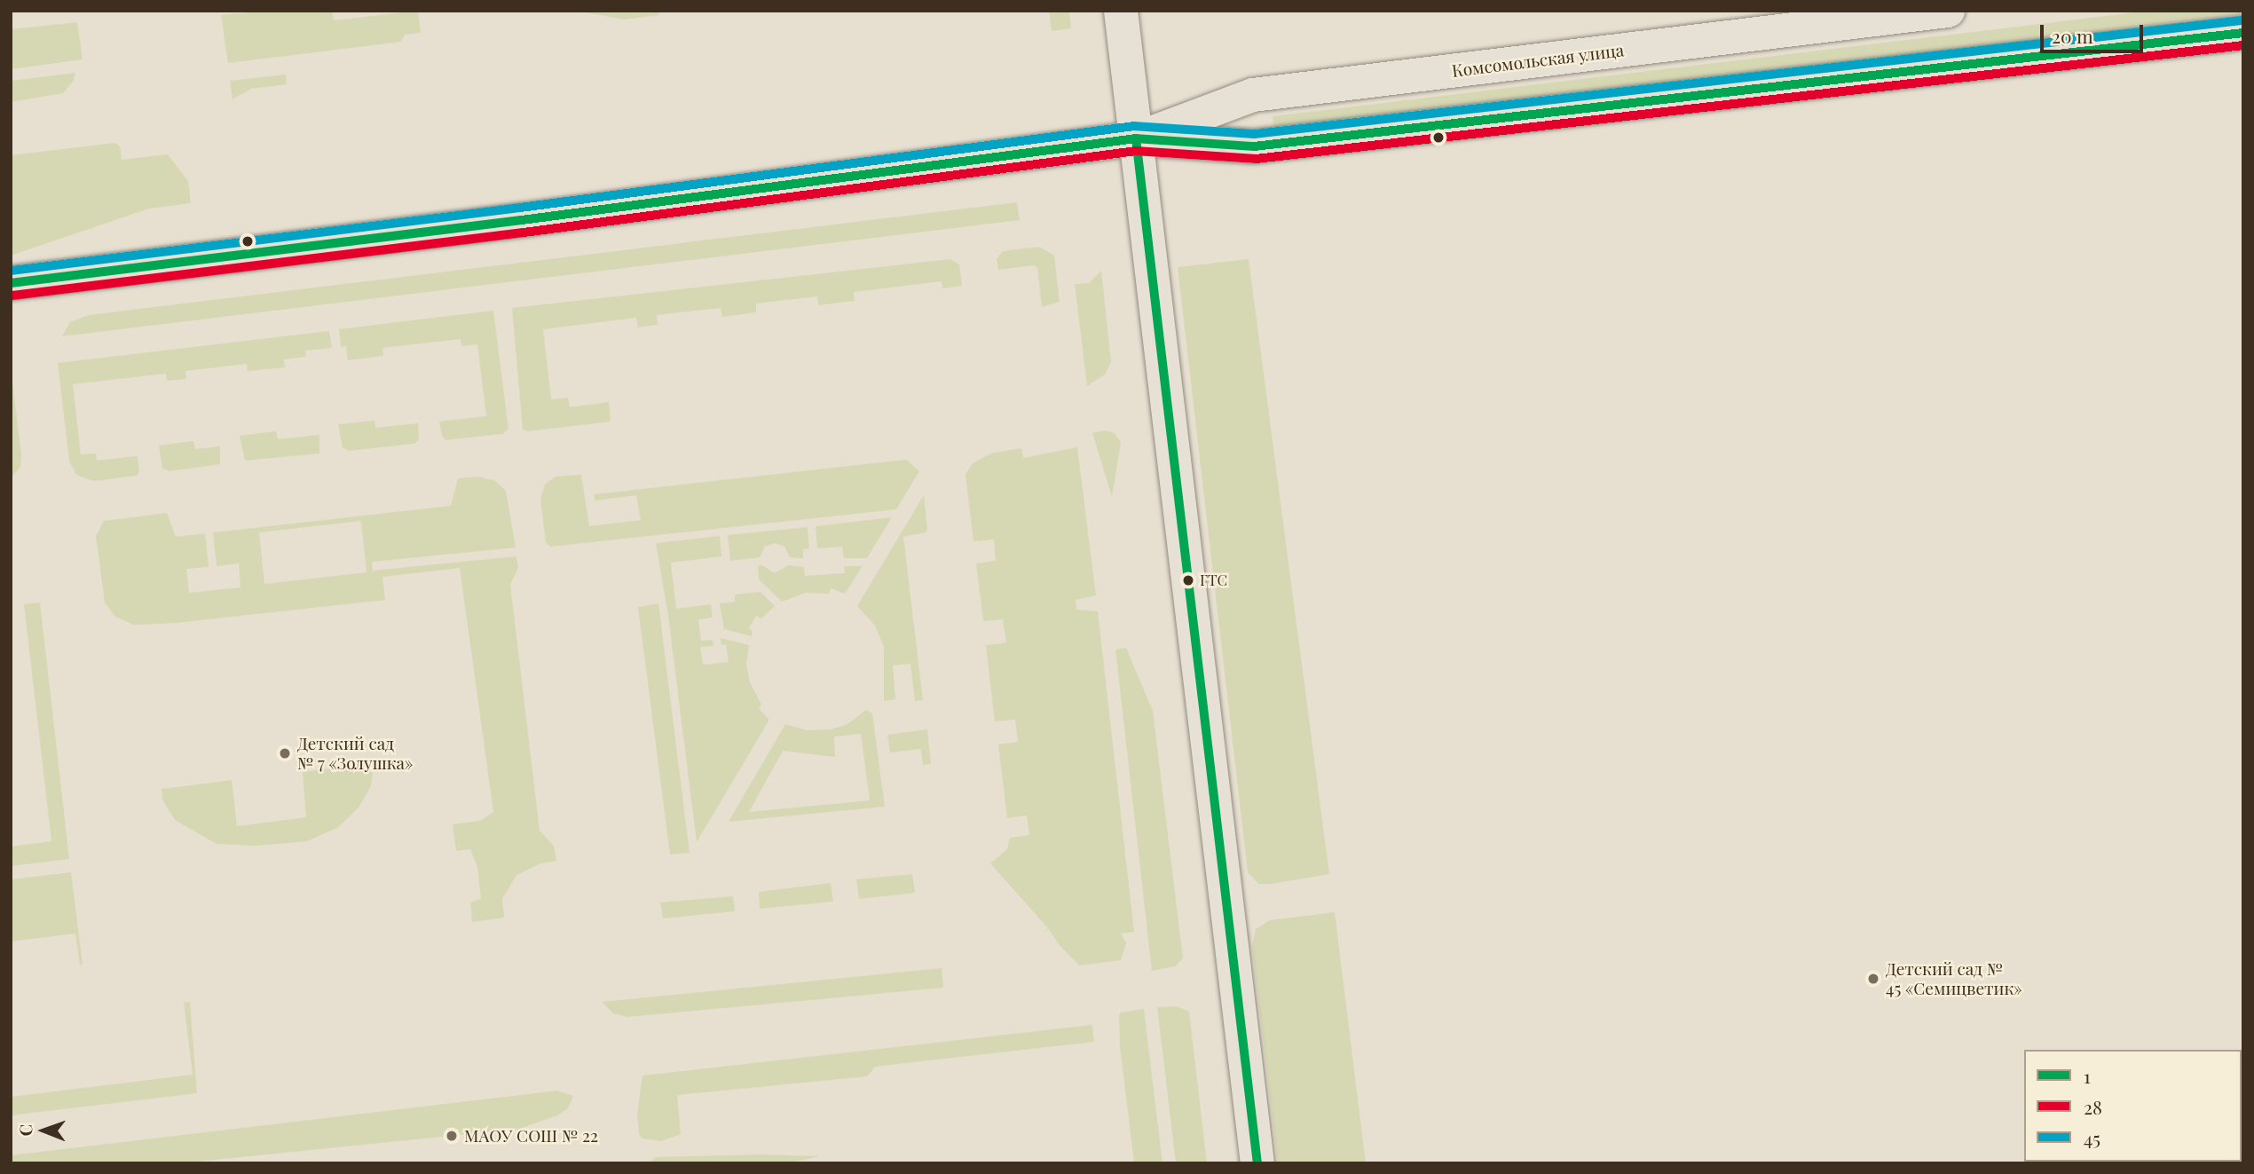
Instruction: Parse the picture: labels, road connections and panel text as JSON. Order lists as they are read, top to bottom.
{
  "streets": {
    "main road": ["Комсомольская улица"]
  },
  "places": [
    "ГТС",
    "Детский сад № 7 «Золушка»",
    "Детский сад № 45 «Семицветик»",
    "МАОУ СОШ № 22"
  ],
  "lines": ["transit line 45", "transit line 1", "transit line 28"],
  "legend": ["1", "28", "45"],
  "scale_bar": "20 m",
  "north": "left"
}
